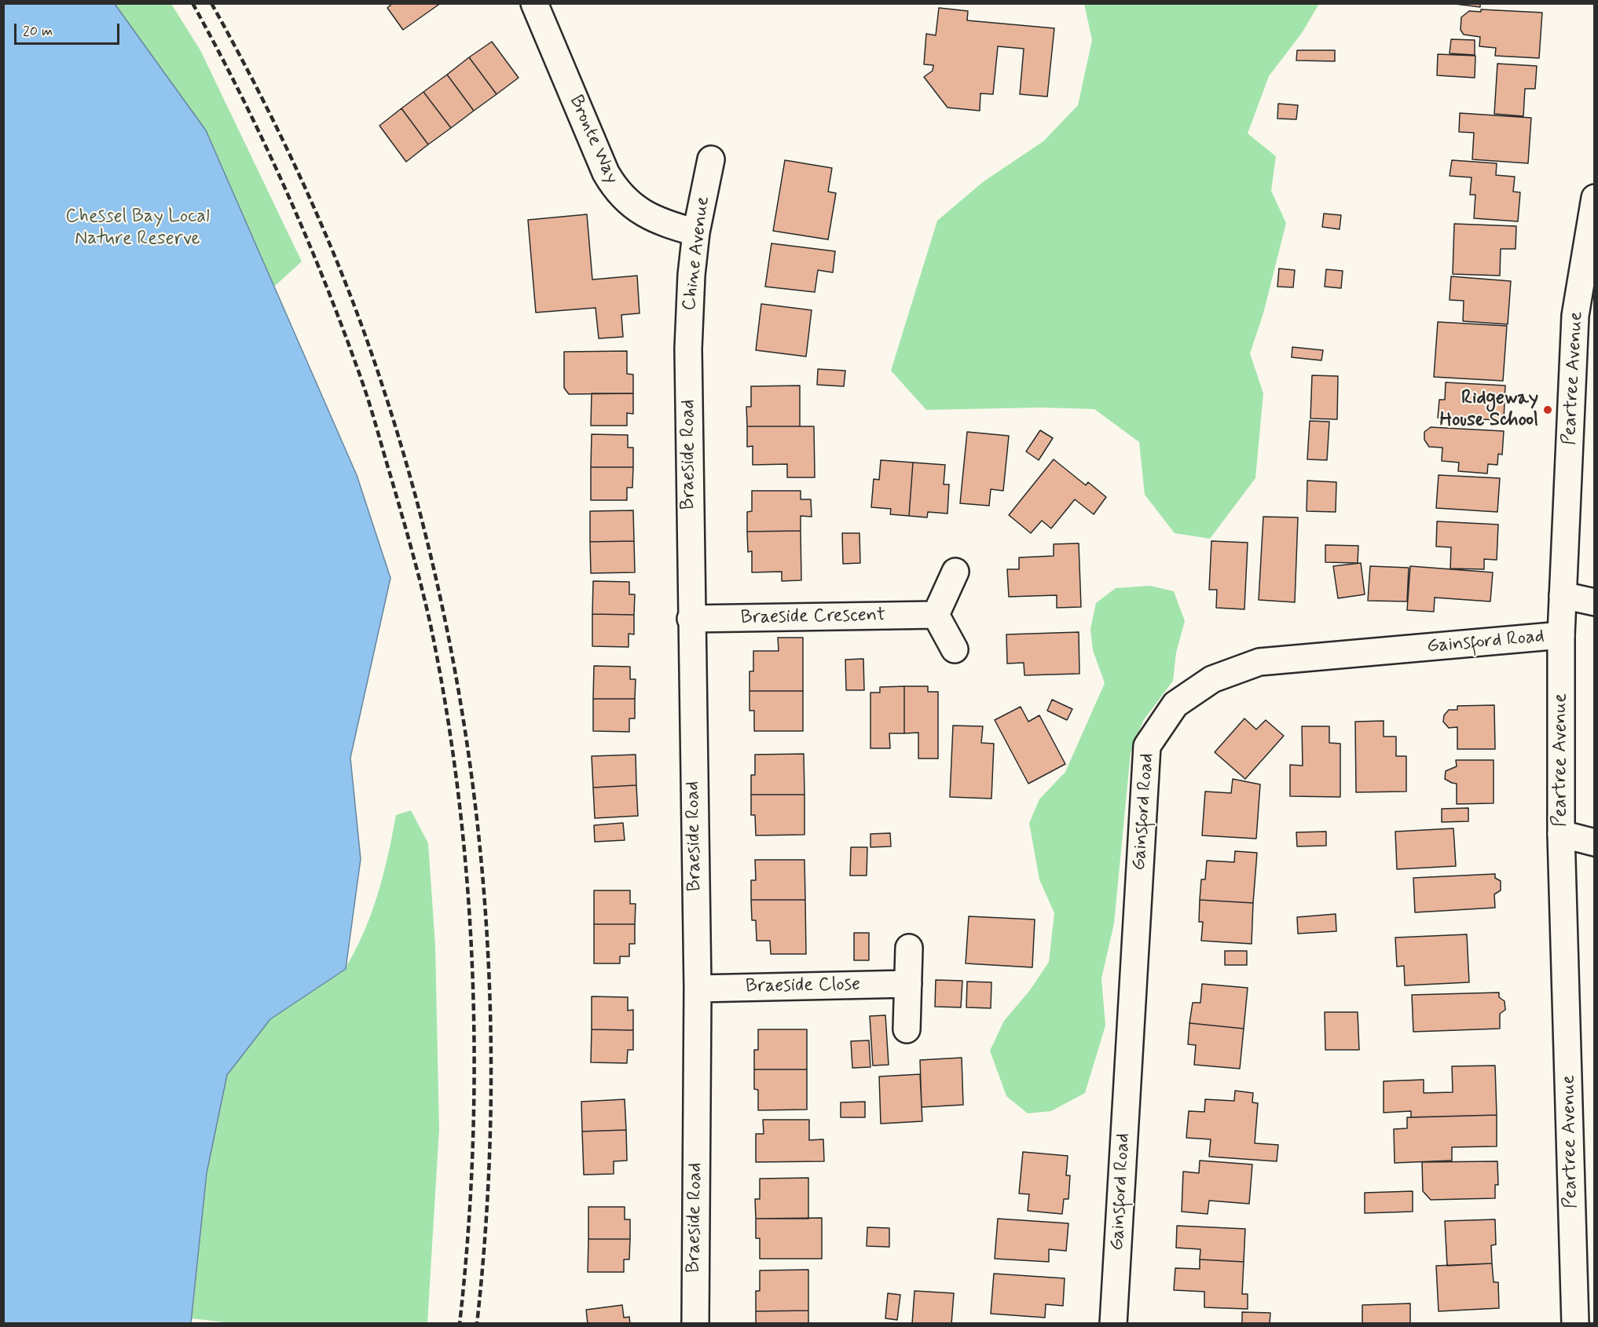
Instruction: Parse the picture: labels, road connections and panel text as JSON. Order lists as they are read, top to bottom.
{
  "streets": {
    "street": [
      "Bronte Way",
      "Chine Avenue",
      "Peartree Avenue",
      "Braeside Road",
      "Braeside Crescent",
      "Gainsford Road",
      "Braeside Close"
    ]
  },
  "crossings": [
    ["Bronte Way", "Chine Avenue"],
    ["Chine Avenue", "Braeside Road"],
    ["Peartree Avenue", "Gainsford Road"],
    ["Braeside Road", "Braeside Crescent"],
    ["Braeside Road", "Braeside Close"]
  ],
  "parks": ["Chessel Bay Local Nature Reserve"],
  "places": ["Ridgeway House School"],
  "scale_bar": "20 m"
}
